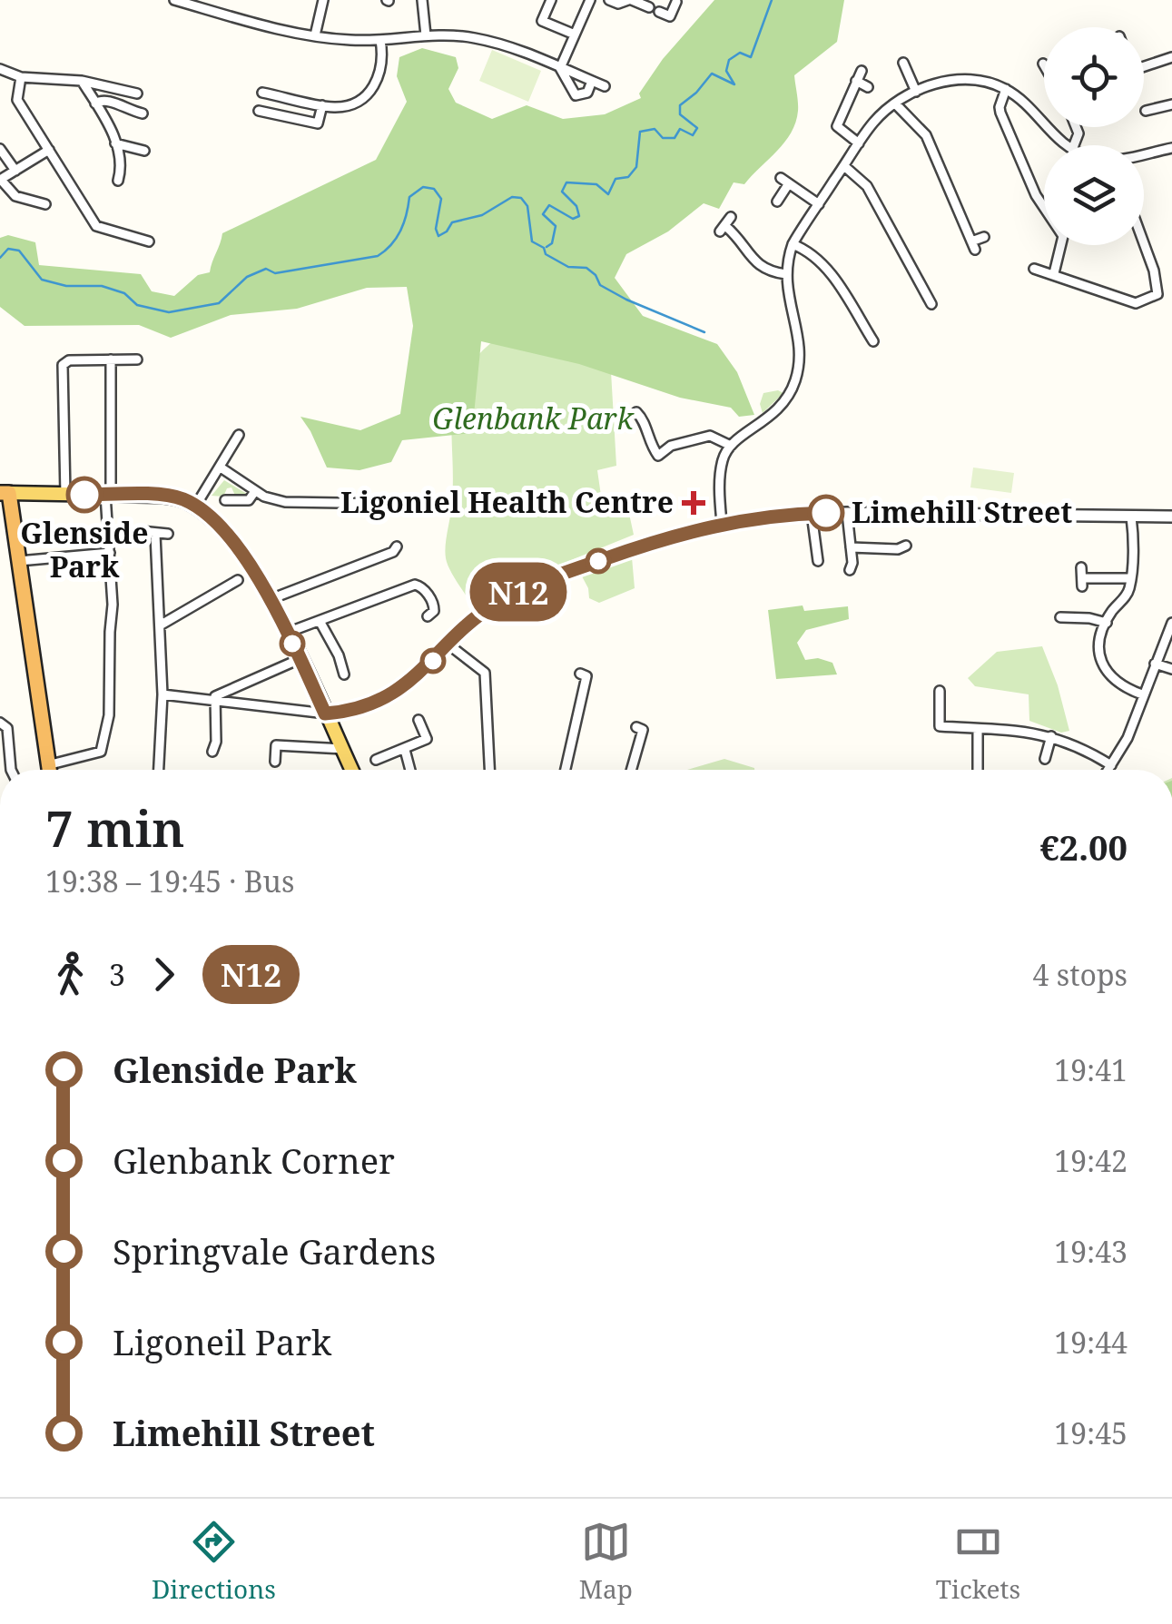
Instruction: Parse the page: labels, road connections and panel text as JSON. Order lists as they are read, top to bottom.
{
  "parks": ["Glenbank Park"],
  "places": {
    "other": ["Glenside Park", "Limehill Street"],
    "health": ["Ligoniel Health Centre"]
  },
  "lines": ["bus line N12"],
  "page": {
    "on_map": "N12",
    "heading": ["7 min", "19:38 – 19:45 · Bus", "€2.00"],
    "legs": ["3", "N12", "4 stops"],
    "list": [
      {
        "name": "Glenside Park",
        "value": "19:41"
      },
      {
        "name": "Glenbank Corner",
        "value": "19:42"
      },
      {
        "name": "Springvale Gardens",
        "value": "19:43"
      },
      {
        "name": "Ligoneil Park",
        "value": "19:44"
      },
      {
        "name": "Limehill Street",
        "value": "19:45"
      }
    ],
    "tabs": ["Directions", "Map", "Tickets"]
  }
}
